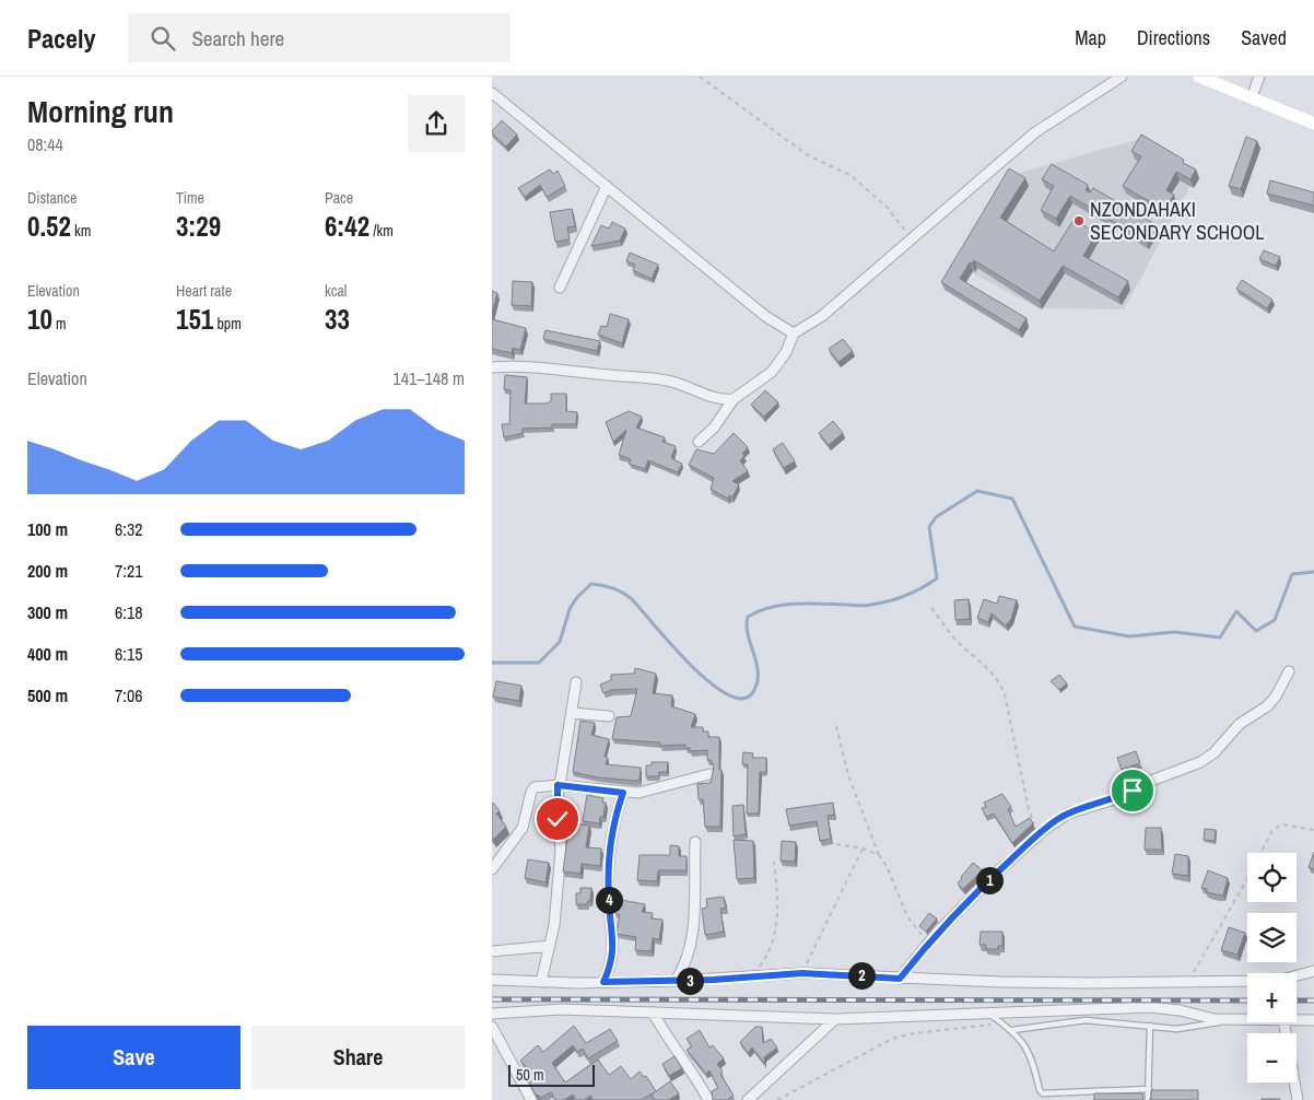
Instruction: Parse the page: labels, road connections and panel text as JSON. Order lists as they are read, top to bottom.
{
  "places": ["NZONDAHAKI SECONDARY SCHOOL"],
  "scale_bar": "50 m",
  "page": {
    "header": "Pacely",
    "search": "Search here",
    "nav": ["Map", "Directions", "Saved"],
    "heading": ["Morning run", "08:44"],
    "stats": [
      ["Distance", "0.52 km"],
      ["Time", "3:29"],
      ["Pace", "6:42 /km"],
      ["Elevation", "10 m"],
      ["Heart rate", "151 bpm"],
      ["kcal", "33"]
    ],
    "chart": ["Elevation", "141–148 m"],
    "list": [
      {
        "name": "100 m",
        "note": "6:32"
      },
      {
        "name": "200 m",
        "note": "7:21"
      },
      {
        "name": "300 m",
        "note": "6:18"
      },
      {
        "name": "400 m",
        "note": "6:15"
      },
      {
        "name": "500 m",
        "note": "7:06"
      }
    ],
    "map_buttons": ["+", "−"],
    "pins": [
      "1",
      "4",
      "2",
      "3"
    ],
    "buttons": ["Save", "Share"],
    "scale": "50 m"
  }
}
